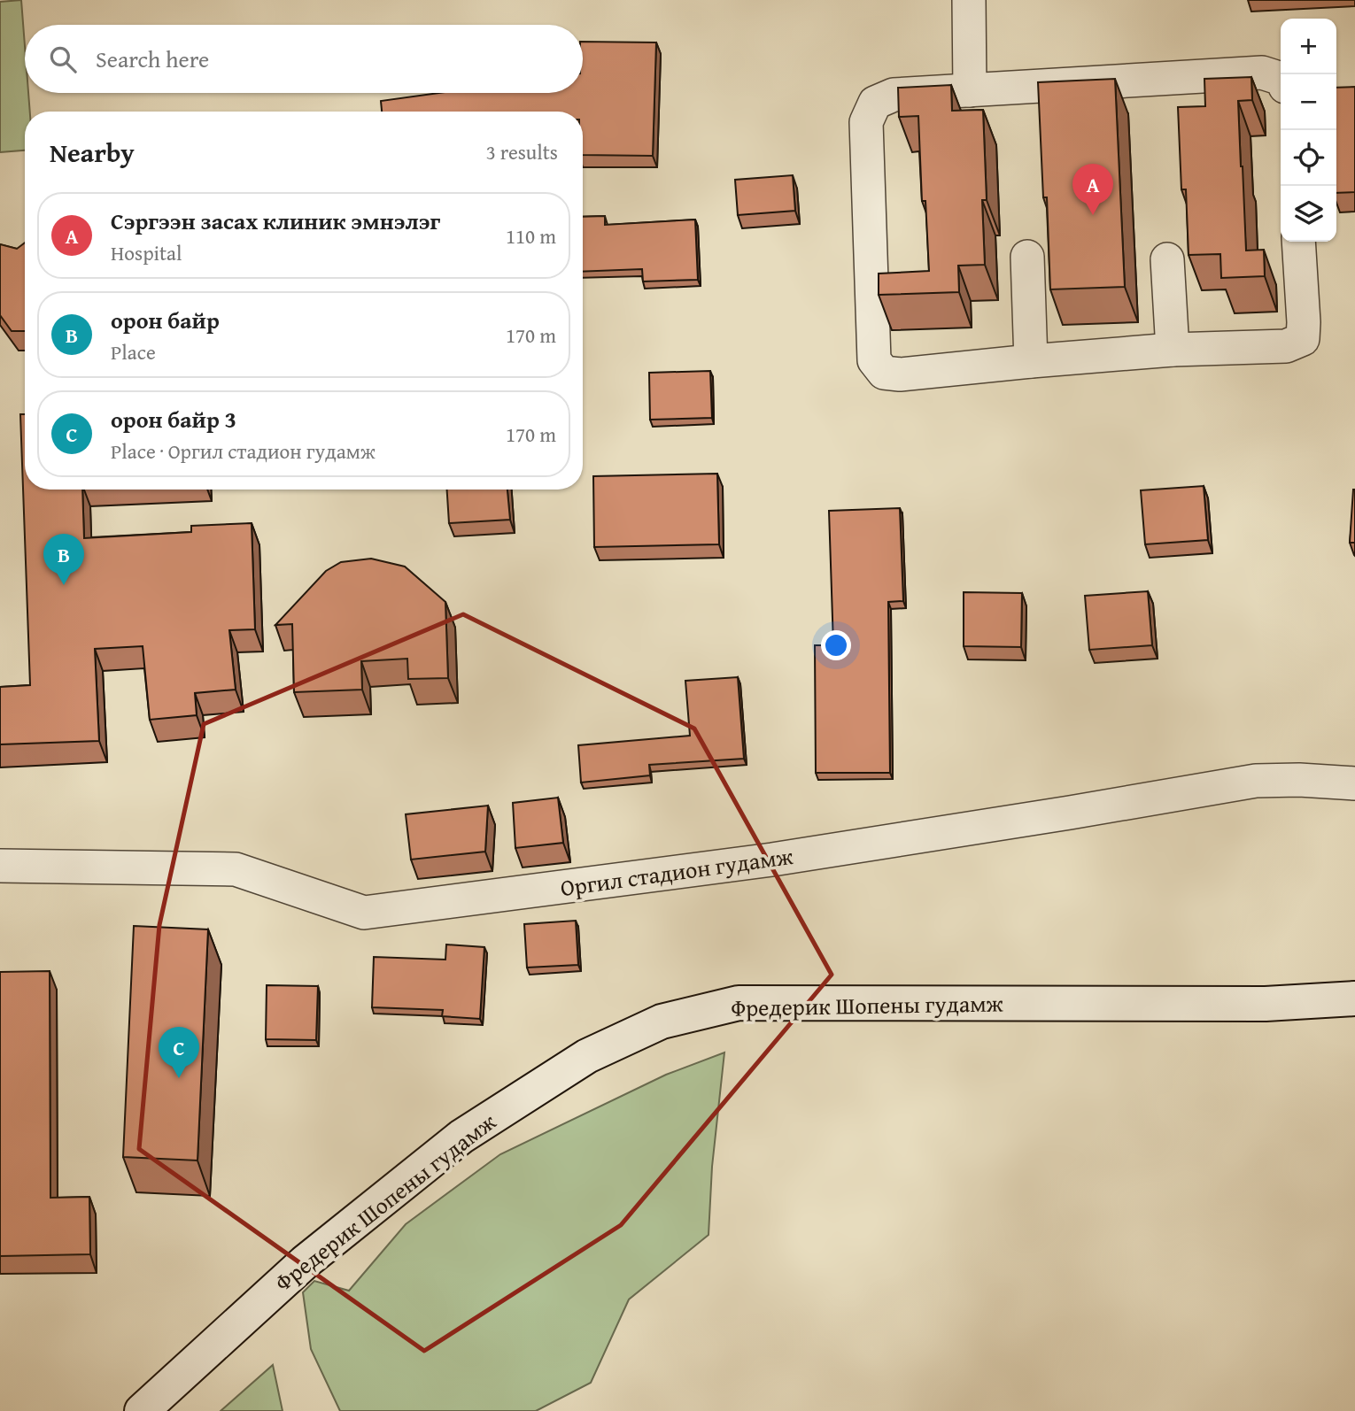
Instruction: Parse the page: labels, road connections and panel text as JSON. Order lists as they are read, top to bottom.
{
  "streets": {
    "street": ["Оргил стадион гудамж", "Фредерик Шопены гудамж"]
  },
  "page": {
    "map_buttons": ["+", "−"],
    "search": "Search here",
    "heading": ["Nearby", "3 results"],
    "pins": ["A", "B", "C"],
    "list": [
      {
        "mark": "A",
        "name": "Сэргээн засах клиник эмнэлэг",
        "note": "Hospital",
        "value": "110 m"
      },
      {
        "mark": "B",
        "name": "орон байр",
        "note": "Place",
        "value": "170 m"
      },
      {
        "mark": "C",
        "name": "орон байр 3",
        "note": "Place · Оргил стадион гудамж",
        "value": "170 m"
      }
    ]
  }
}
